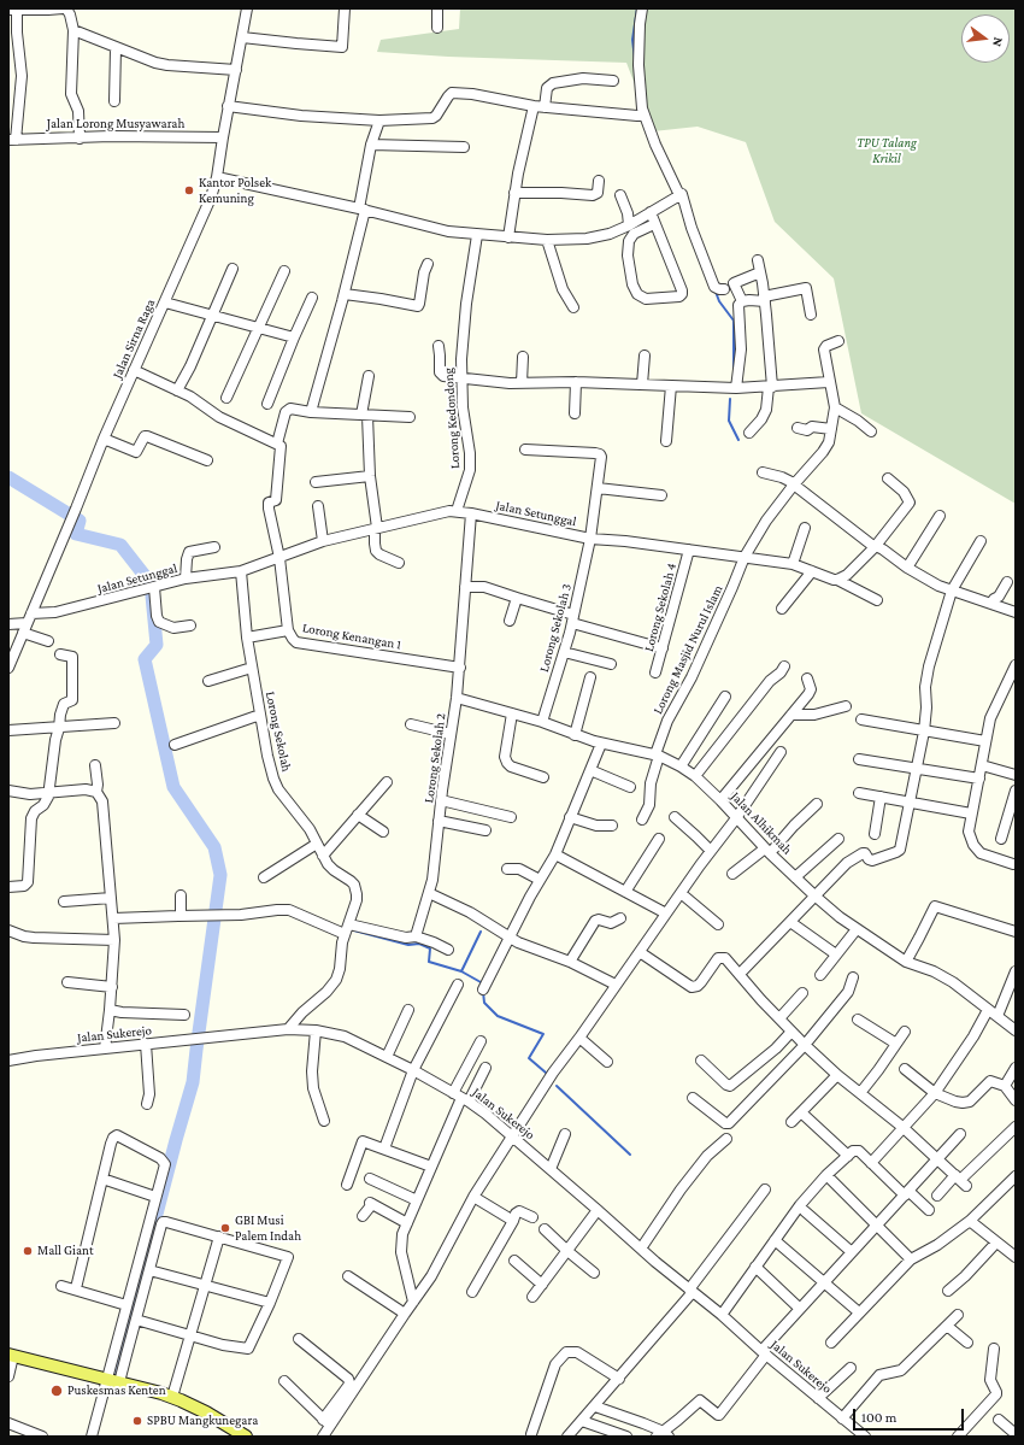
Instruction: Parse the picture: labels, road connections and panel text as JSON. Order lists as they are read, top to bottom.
{
  "streets": {
    "street": [
      "Jalan Lorong Musyawarah",
      "Jalan Sirna Raga",
      "Lorong Kedondong",
      "Jalan Setunggal",
      "Lorong Sekolah 4",
      "Lorong Sekolah 3",
      "Lorong Kenangan 1",
      "Lorong Masjid Nurul Islam",
      "Lorong Sekolah",
      "Lorong Sekolah 2",
      "Jalan Alhikmah",
      "Jalan Sukerejo"
    ]
  },
  "crossings": [
    ["Jalan Lorong Musyawarah", "Jalan Sirna Raga"],
    ["Jalan Sirna Raga", "Jalan Setunggal"],
    ["Lorong Kedondong", "Jalan Setunggal"],
    ["Jalan Setunggal", "Lorong Sekolah 4"],
    ["Jalan Setunggal", "Lorong Sekolah 3"],
    ["Jalan Setunggal", "Lorong Kenangan 1"],
    ["Jalan Setunggal", "Lorong Masjid Nurul Islam"],
    ["Jalan Setunggal", "Lorong Sekolah"],
    ["Jalan Setunggal", "Lorong Sekolah 2"],
    ["Lorong Sekolah 3", "Jalan Alhikmah"],
    ["Lorong Kenangan 1", "Lorong Sekolah 2"],
    ["Lorong Masjid Nurul Islam", "Jalan Alhikmah"],
    ["Lorong Sekolah 2", "Jalan Alhikmah"]
  ],
  "parks": ["TPU Talang Krikil"],
  "places": [
    "Kantor Polsek Kemuning",
    "GBI Musi Palem Indah",
    "Mall Giant",
    "Puskesmas Kenten",
    "SPBU Mangkunegara"
  ],
  "scale_bar": "100 m",
  "north": "right"
}
